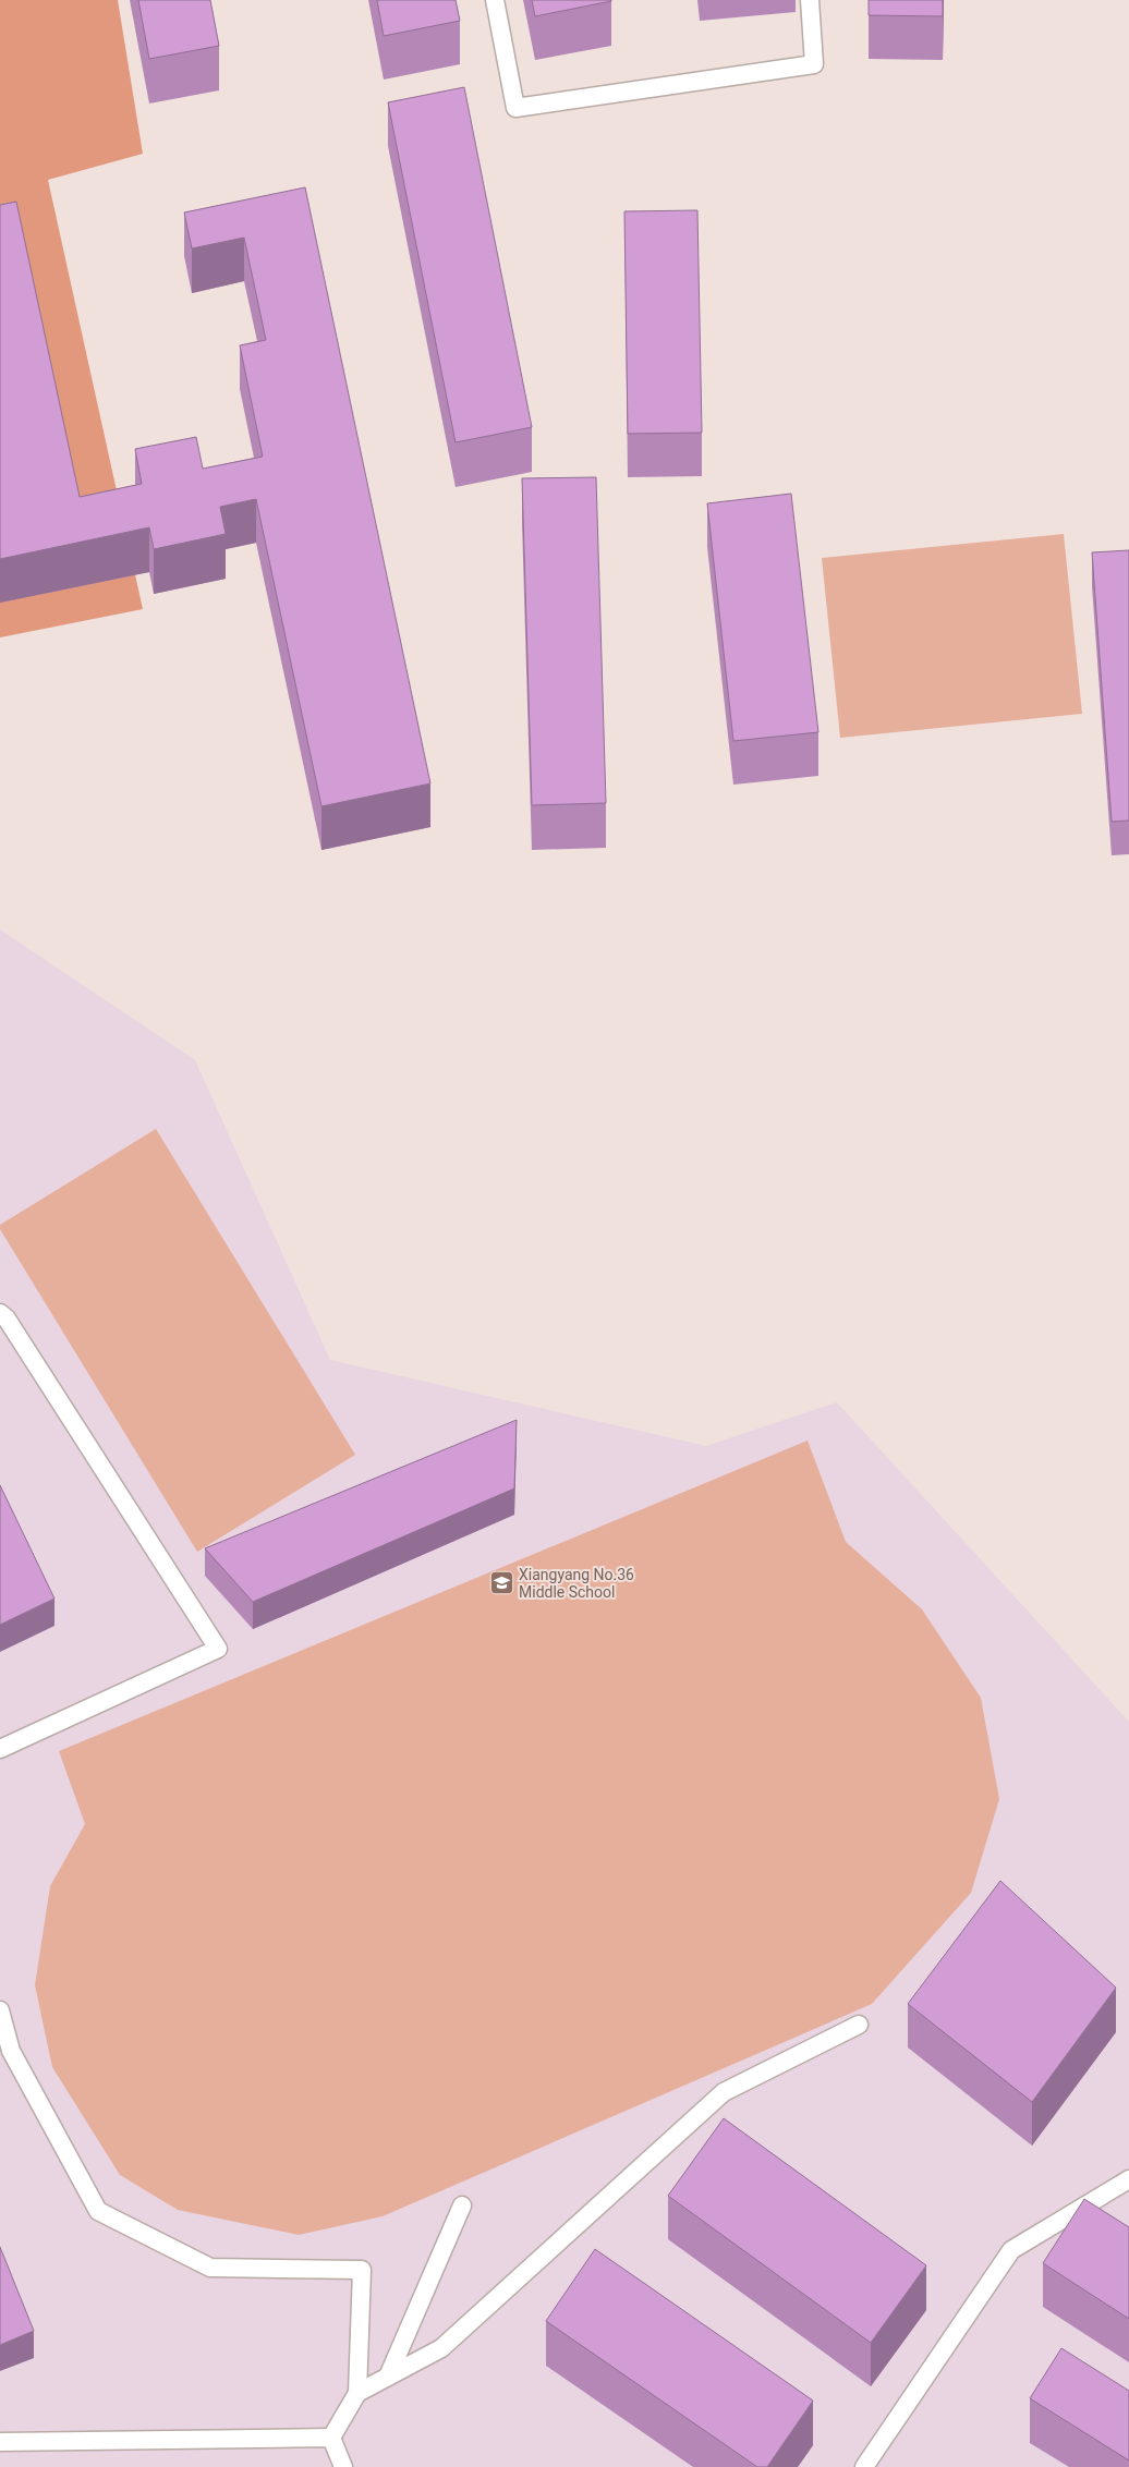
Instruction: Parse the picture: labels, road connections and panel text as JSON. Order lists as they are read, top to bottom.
{
  "places": {
    "school or university": ["Xiangyang No.36 Middle School"]
  }
}
